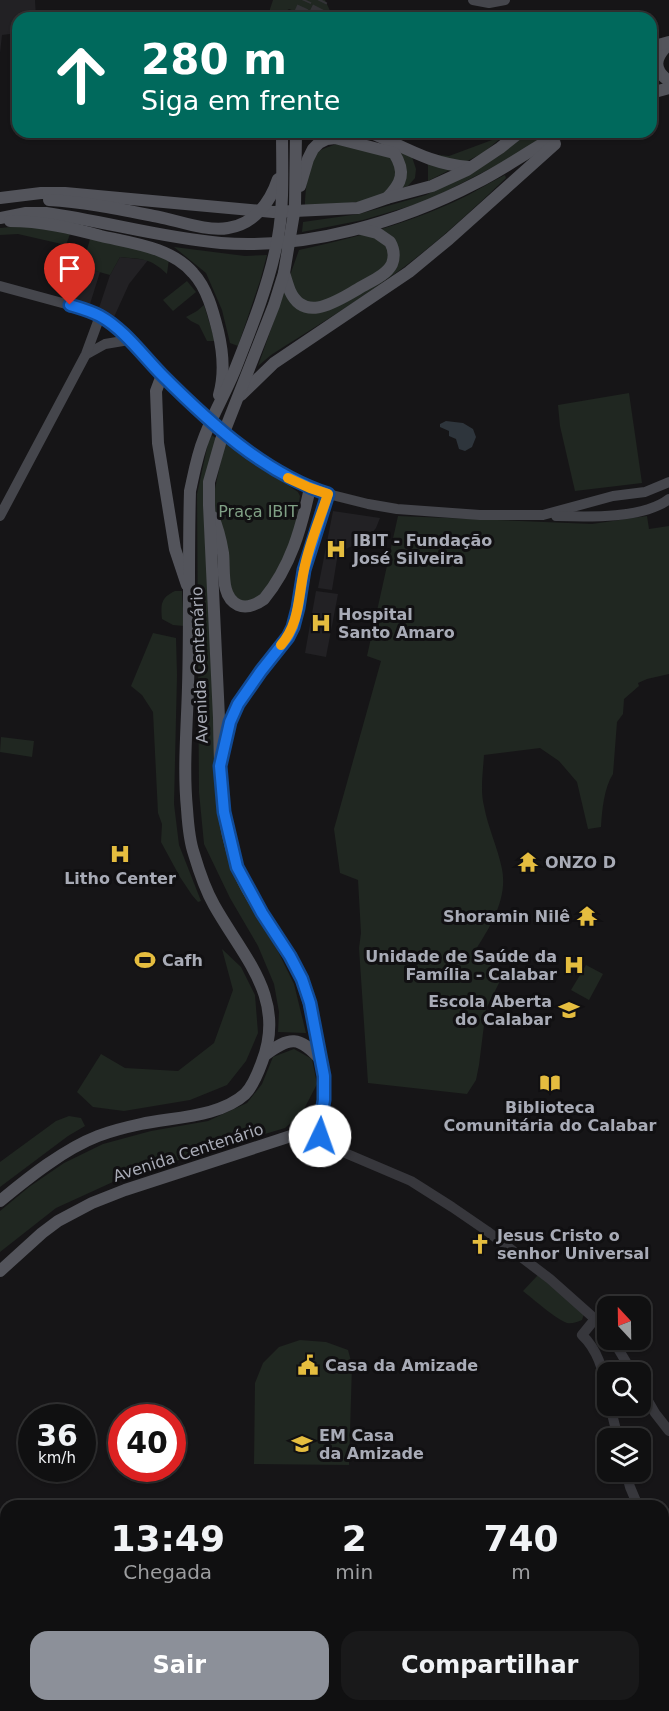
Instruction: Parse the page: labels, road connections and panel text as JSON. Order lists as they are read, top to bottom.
{
  "streets": {
    "main road": ["Avenida Centenário"]
  },
  "parks": ["Praça IBIT"],
  "places": {
    "hospital": [
      "IBIT - Fundação José Silveira",
      "Hospital Santo Amaro",
      "Litho Center",
      "Unidade de Saúde da Família - Calabar"
    ],
    "temple": ["ONZO D", "Shoramin Nilê"],
    "sports": ["Cafh"],
    "school or university": ["Escola Aberta do Calabar", "EM Casa da Amizade"],
    "library": ["Biblioteca Comunitária do Calabar"],
    "church": ["Jesus Cristo o senhor Universal"],
    "public building": ["Casa da Amizade"]
  },
  "north": "top",
  "page": {
    "turn": ["280 m", "Siga em frente"],
    "speed": "36 km/h",
    "limit": "40",
    "eta": [
      "13:49",
      "Chegada",
      "2",
      "min",
      "740",
      "m"
    ],
    "buttons": ["Sair", "Compartilhar"]
  }
}
